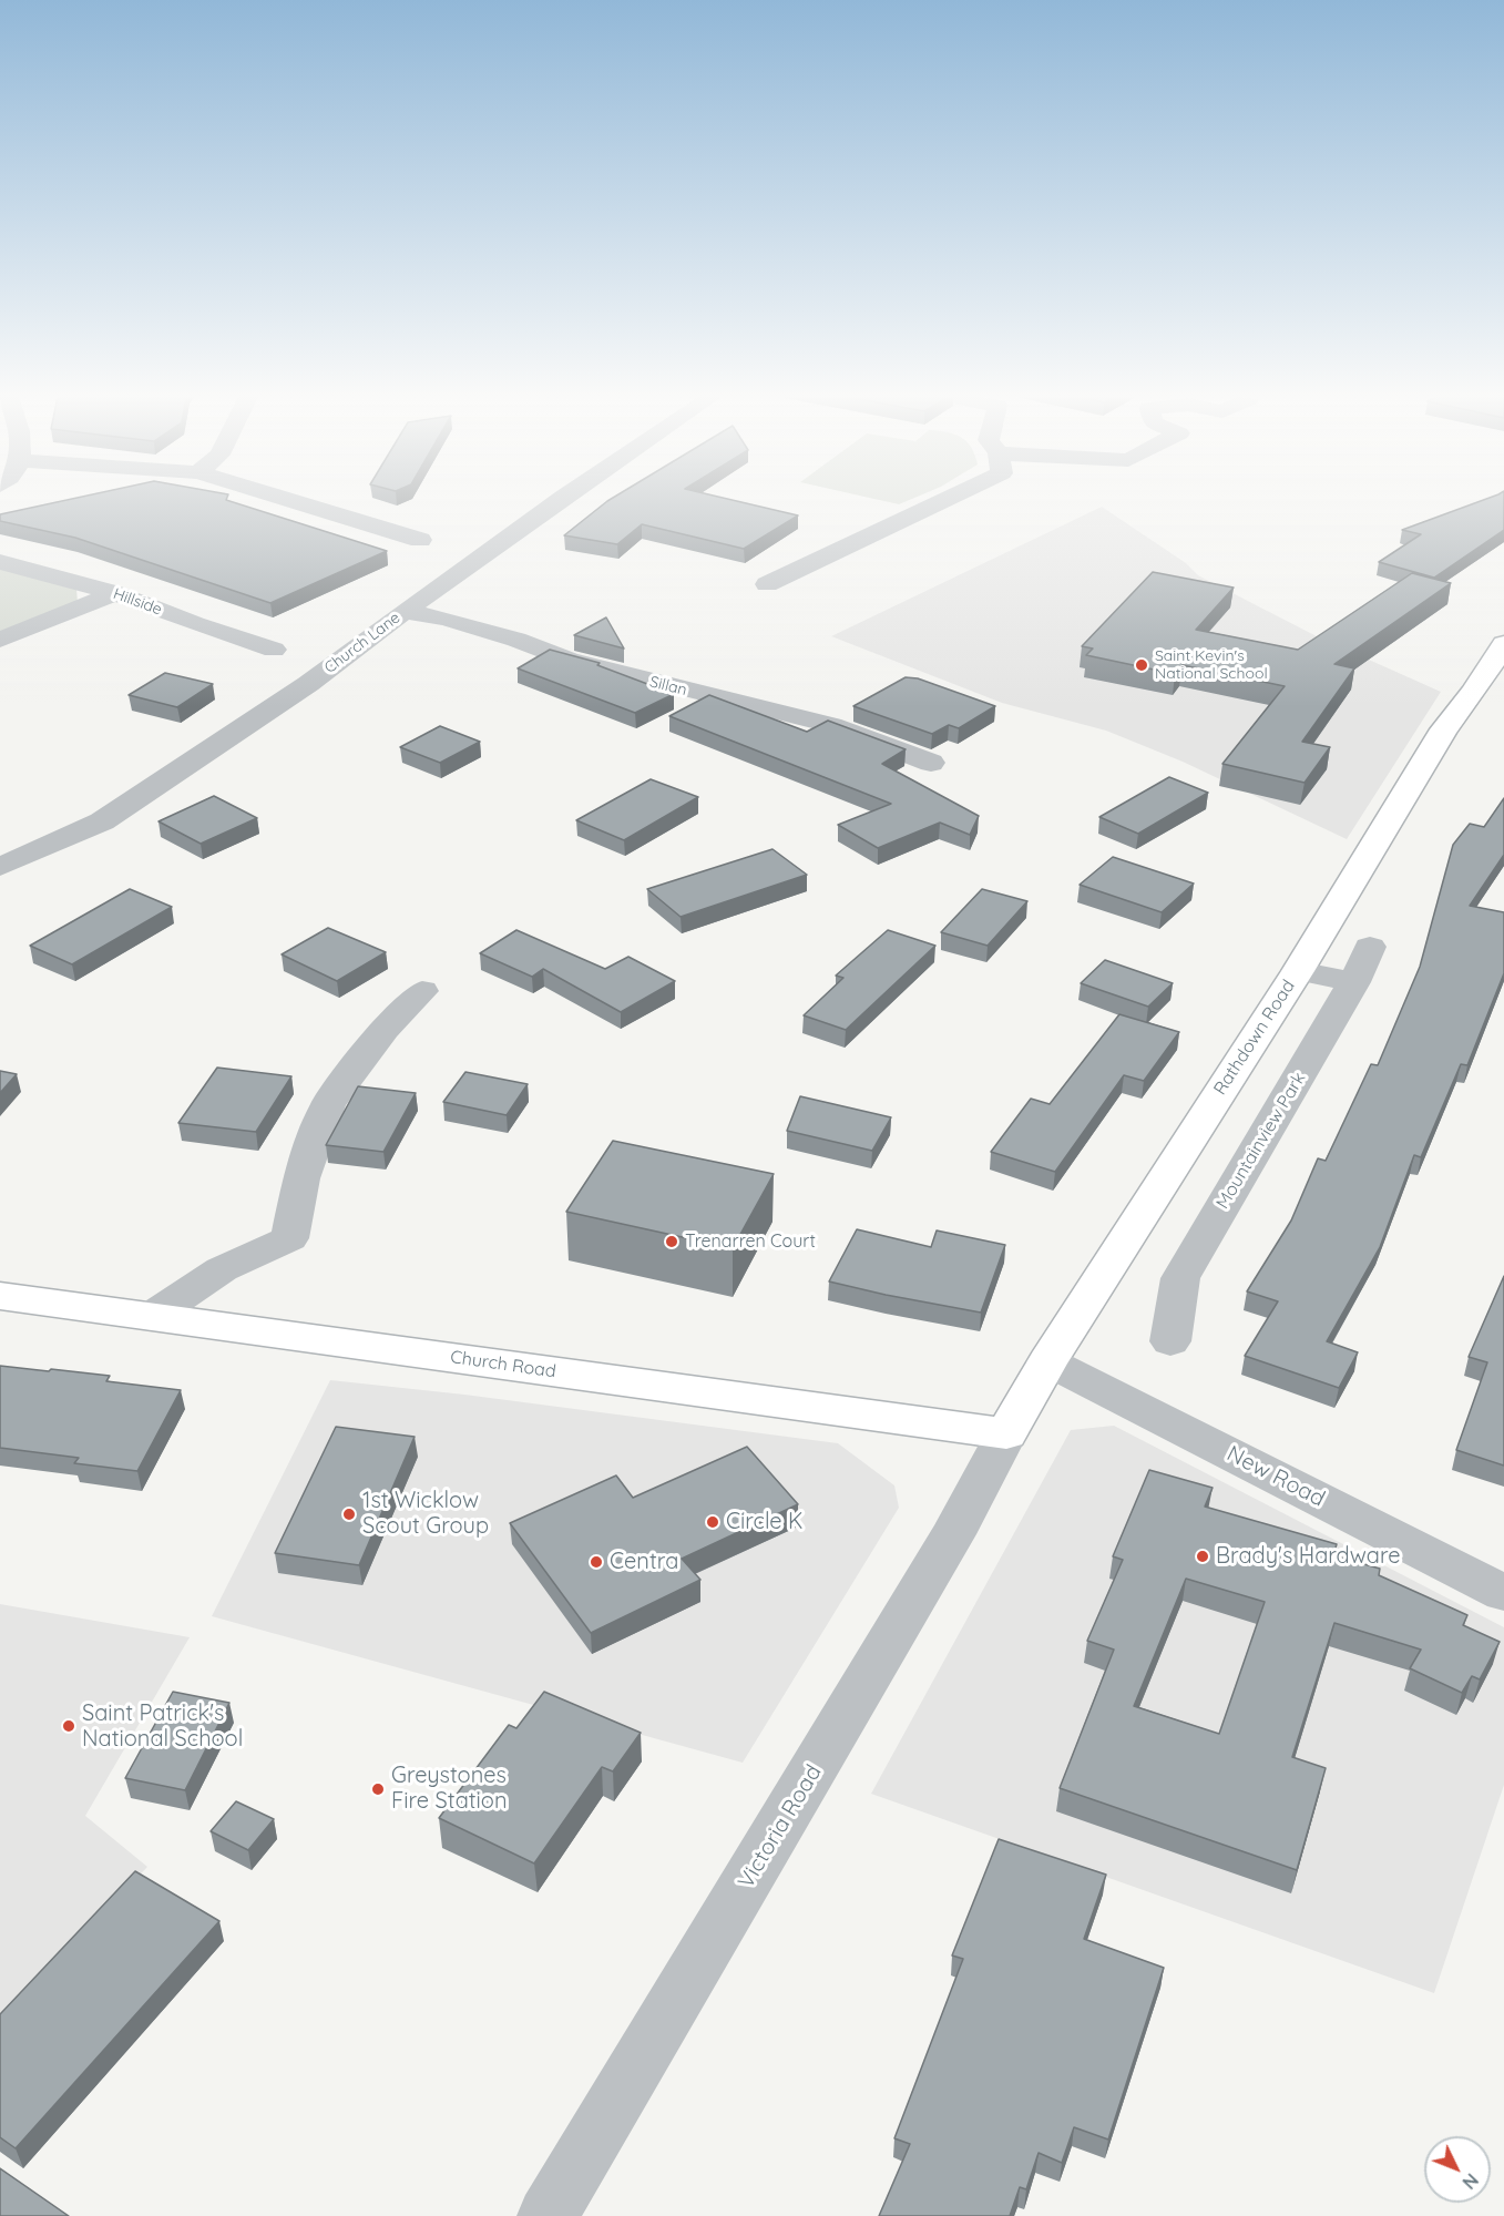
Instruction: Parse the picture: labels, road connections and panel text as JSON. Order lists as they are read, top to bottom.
{
  "streets": {
    "main road": ["Rathdown Road", "Church Road"],
    "street": [
      "Hillside",
      "Church Lane",
      "Sillan",
      "Mountainview Park",
      "New Road",
      "Victoria Road"
    ]
  },
  "crossings": [
    ["Church Lane", "Sillan"],
    ["Rathdown Road", "Church Road"],
    ["Rathdown Road", "New Road"],
    ["Rathdown Road", "Victoria Road"],
    ["Church Road", "Victoria Road"]
  ],
  "places": [
    "Saint Kevin's National School",
    "Trenarren Court",
    "1st Wicklow Scout Group",
    "Circle K",
    "Brady's Hardware",
    "Centra",
    "Saint Patrick's National School",
    "Greystones Fire Station"
  ],
  "north": "bottom right"
}
